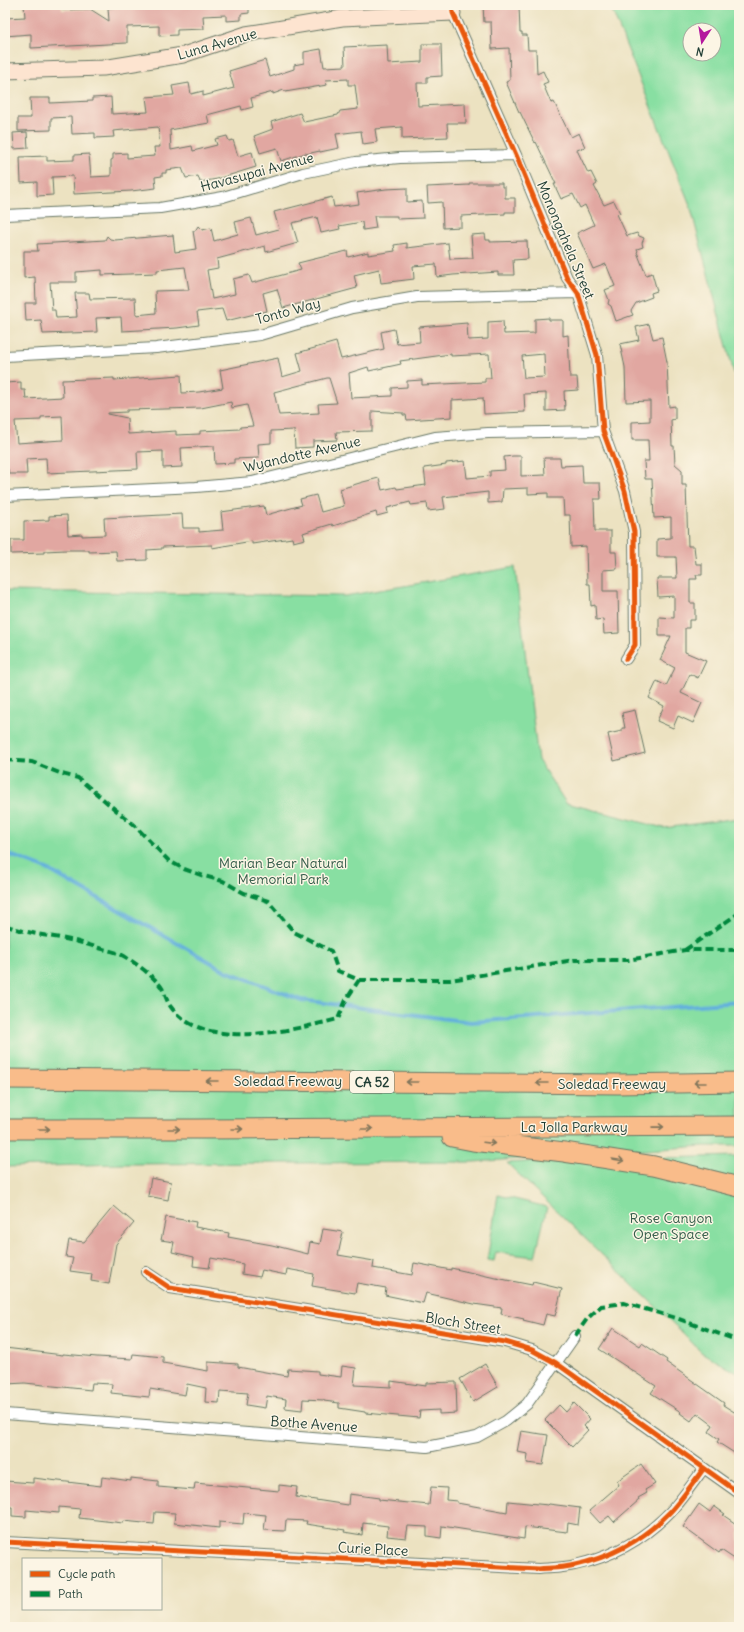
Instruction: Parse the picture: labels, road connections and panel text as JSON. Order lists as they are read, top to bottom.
{
  "streets": {
    "highway": ["Soledad Freeway", "CA 52", "La Jolla Parkway"],
    "street": [
      "Luna Avenue",
      "Havasupai Avenue",
      "Monongahela Street",
      "Tonto Way",
      "Wyandotte Avenue",
      "Bloch Street",
      "Bothe Avenue",
      "Curie Place"
    ]
  },
  "crossings": [
    ["Luna Avenue", "Monongahela Street"],
    ["Havasupai Avenue", "Monongahela Street"],
    ["Monongahela Street", "Tonto Way"],
    ["Monongahela Street", "Wyandotte Avenue"],
    ["Bloch Street", "Bothe Avenue"],
    ["Bloch Street", "Curie Place"]
  ],
  "parks": ["Marian Bear Natural Memorial Park", "Rose Canyon Open Space"],
  "legend": ["Cycle path", "Path"],
  "north": "bottom"
}
